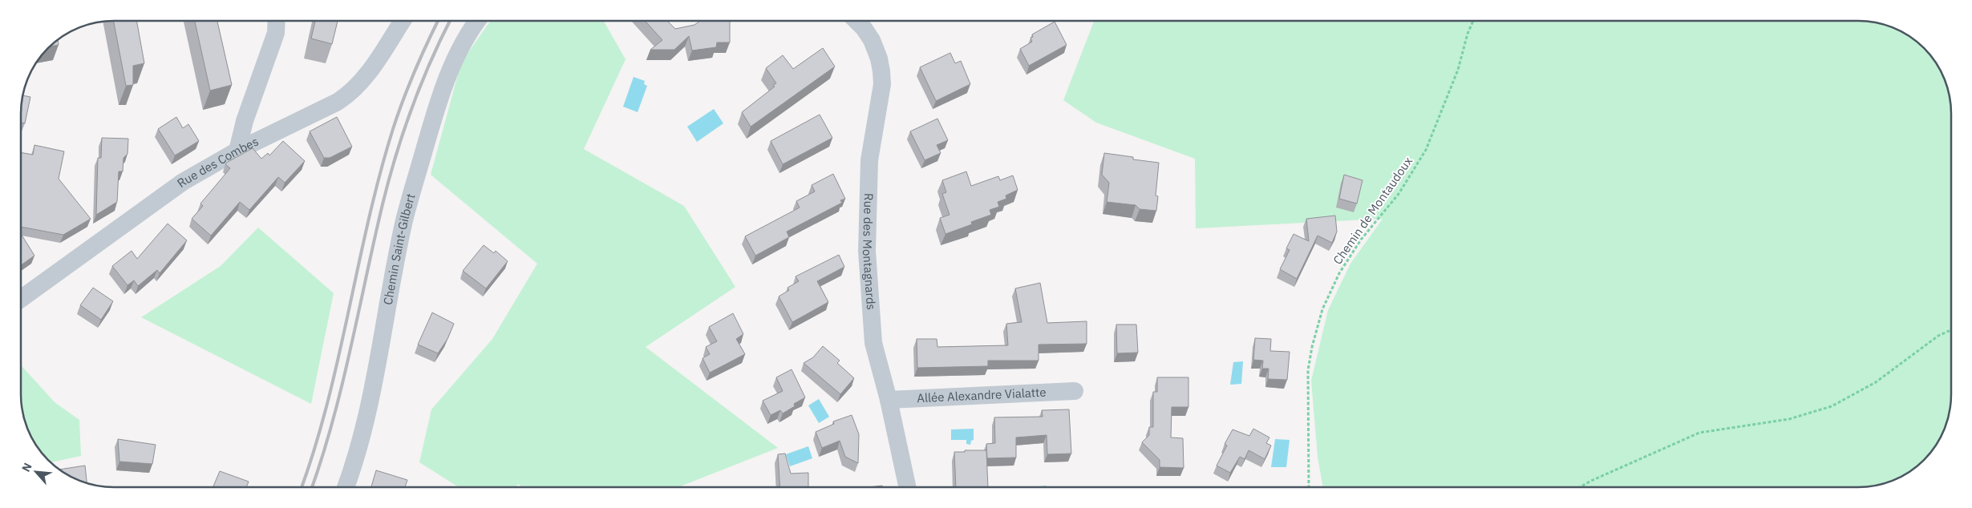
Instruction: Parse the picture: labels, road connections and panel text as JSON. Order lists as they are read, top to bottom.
{
  "streets": {
    "street": [
      "Rue des Combes",
      "Chemin Saint-Gilbert",
      "Rue des Montagnards",
      "Allée Alexandre Vialatte"
    ],
    "path": ["Chemin de Montaudoux"]
  },
  "crossings": [
    ["Rue des Montagnards", "Allée Alexandre Vialatte"]
  ],
  "north": "top left"
}
